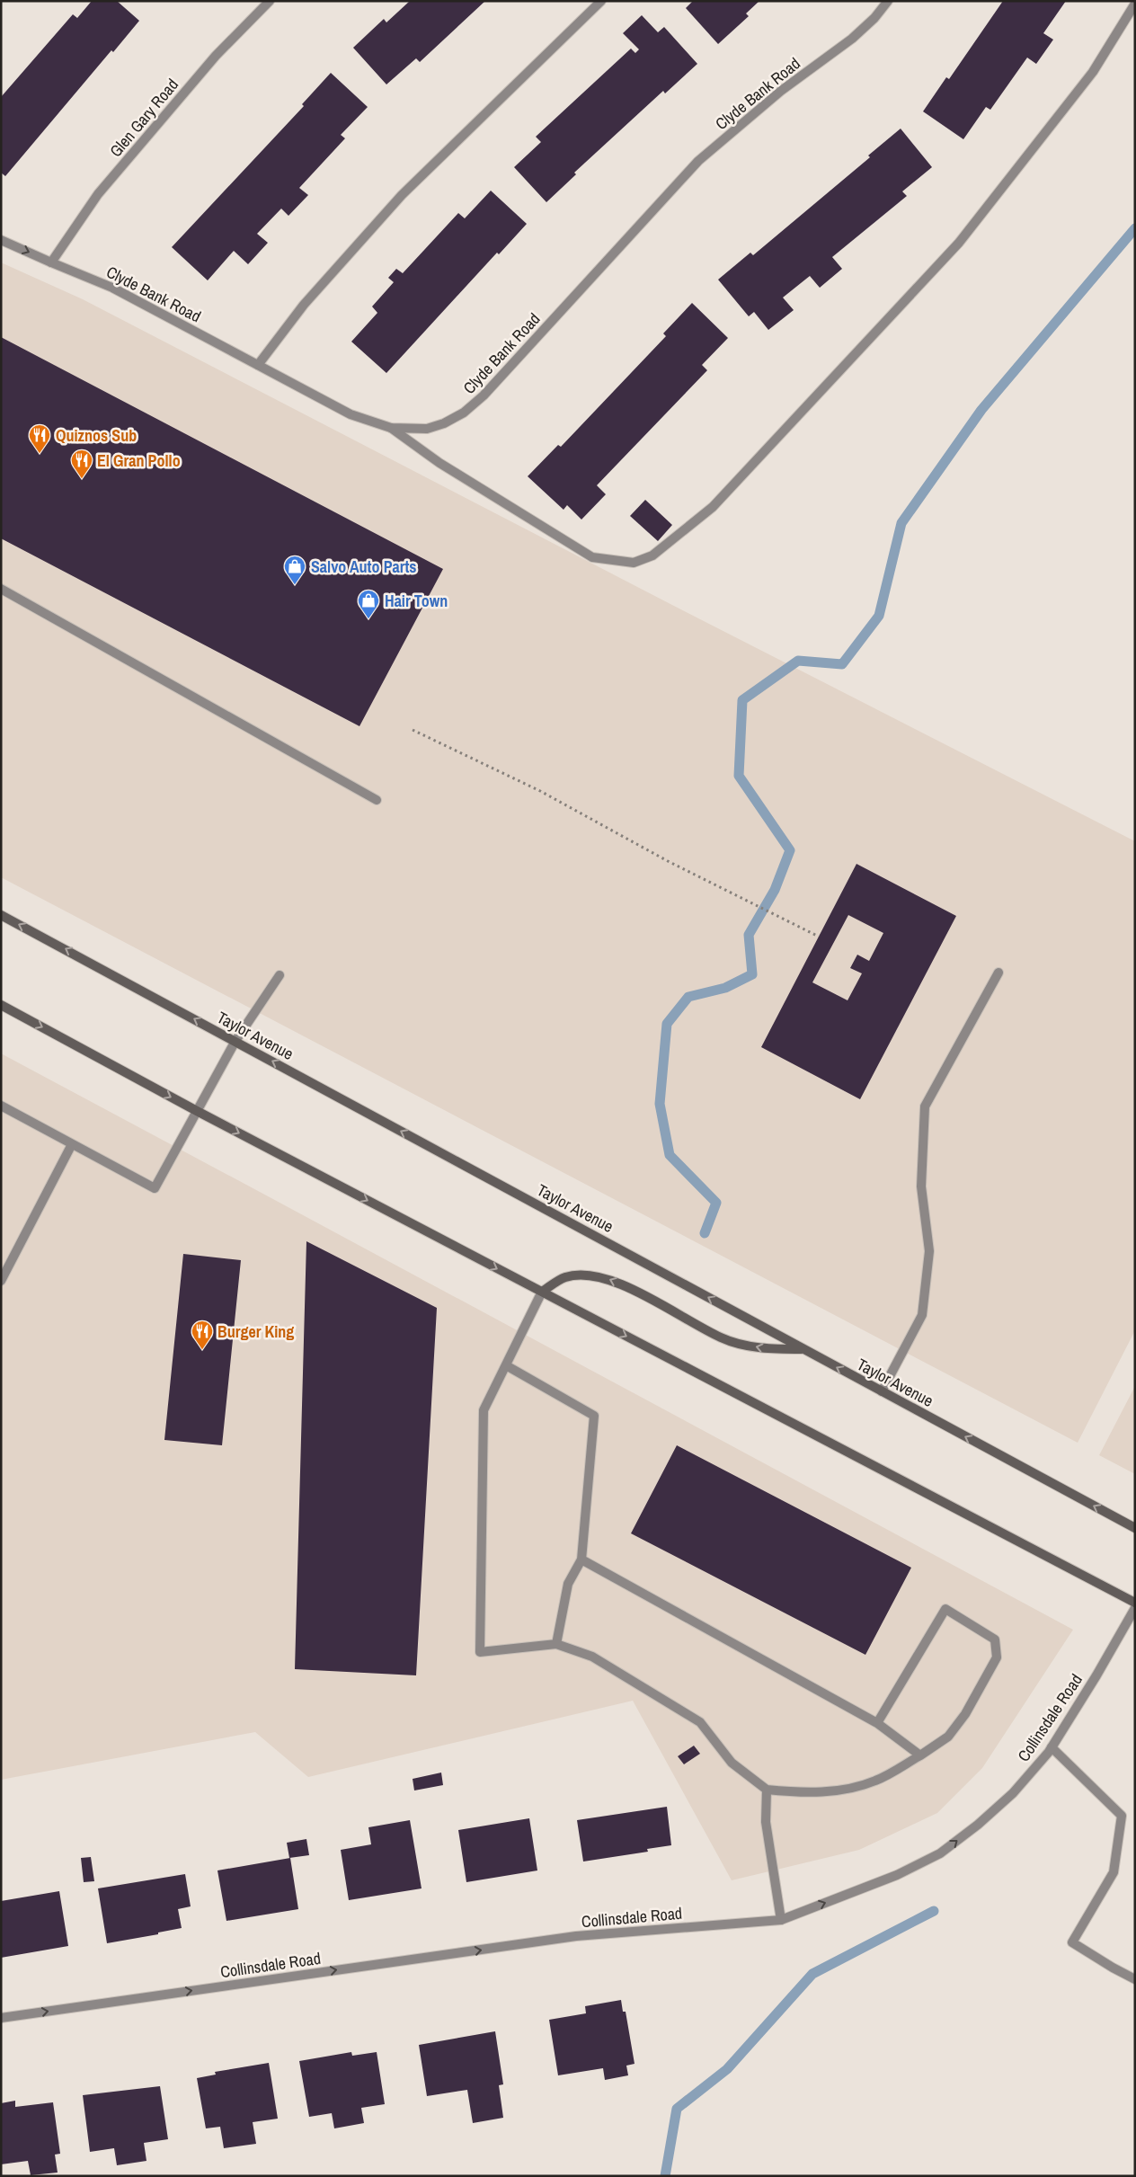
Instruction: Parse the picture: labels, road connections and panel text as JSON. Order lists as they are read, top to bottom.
{
  "streets": {
    "main road": ["Taylor Avenue"],
    "street": ["Clyde Bank Road", "Glen Gary Road", "Collinsdale Road"]
  },
  "crossings": [
    ["Clyde Bank Road", "Glen Gary Road"]
  ],
  "one_way": ["Collinsdale Road"],
  "places": {
    "restaurant": ["Quiznos Sub", "El Gran Pollo", "Burger King"],
    "shop": ["Salvo Auto Parts", "Hair Town"]
  }
}
